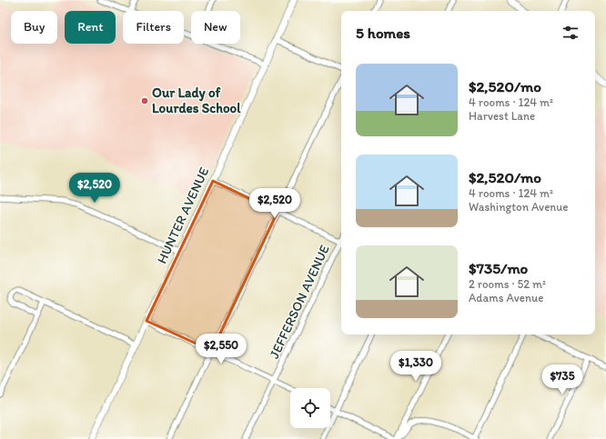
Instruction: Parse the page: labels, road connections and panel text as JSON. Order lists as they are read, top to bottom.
{
  "streets": {
    "street": ["HUNTER AVENUE", "JEFFERSON AVENUE"]
  },
  "places": ["Our Lady of Lourdes School"],
  "page": {
    "chip": [
      "Buy",
      "Rent",
      "Filters",
      "New"
    ],
    "heading": "5 homes",
    "list": [
      {
        "name": "$2,520/mo",
        "note": "4 rooms · 124 m² · Harvest Lane"
      },
      {
        "name": "$2,520/mo",
        "note": "4 rooms · 124 m² · Washington Avenue"
      },
      {
        "name": "$735/mo",
        "note": "2 rooms · 52 m² · Adams Avenue"
      }
    ],
    "price": [
      "$2,520",
      "$2,520",
      "$2,550",
      "$1,330",
      "$735"
    ]
  }
}
